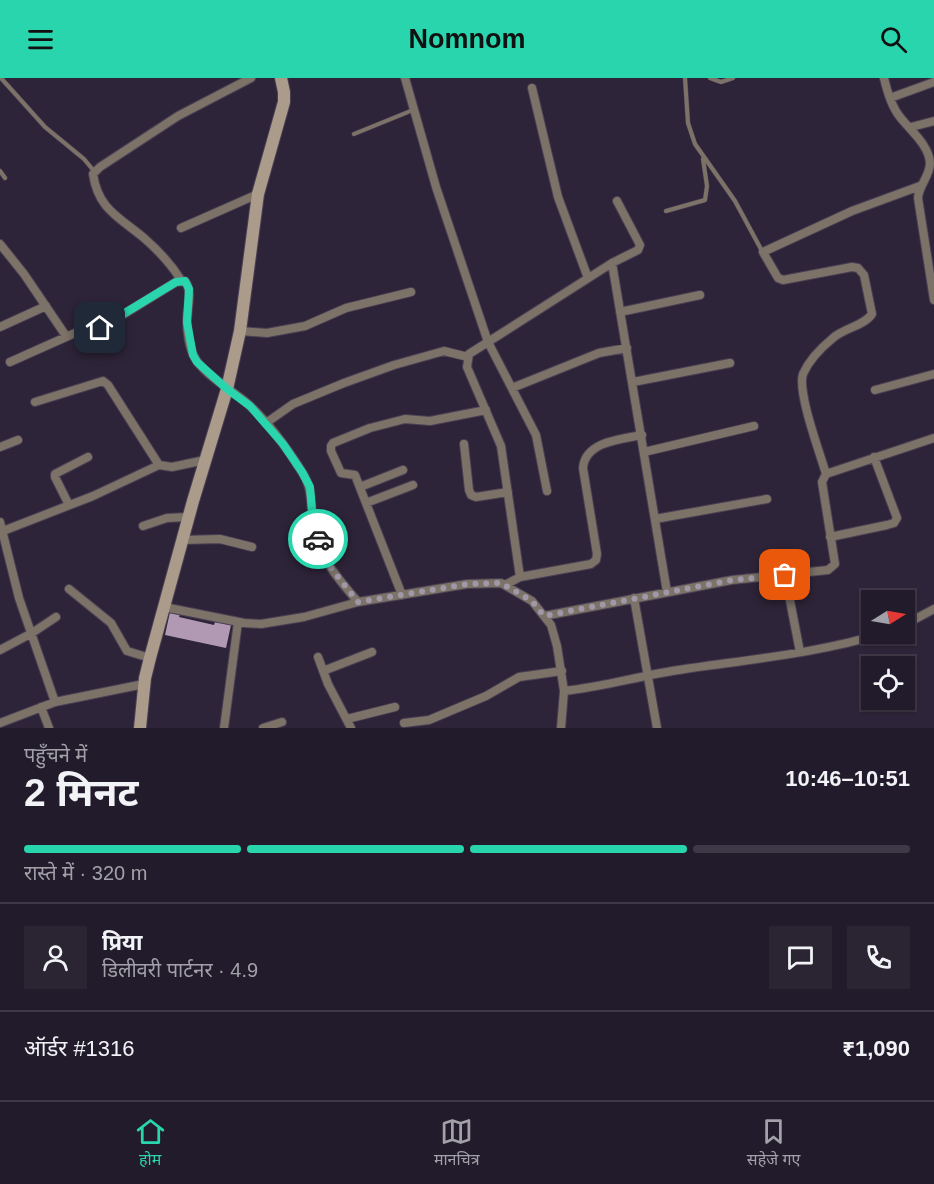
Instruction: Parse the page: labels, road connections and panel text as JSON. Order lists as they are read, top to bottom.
{
  "north": "right",
  "page": {
    "header": "Nomnom",
    "heading": ["2 मिनट", "पहुँचने में", "10:46–10:51"],
    "panel": [
      "प्रिया",
      "डिलीवरी पार्टनर · 4.9",
      "ऑर्डर #1316",
      "₹1,090"
    ],
    "bar": "रास्ते में · 320 m",
    "tabs": ["होम", "मानचित्र", "सहेजे गए"]
  }
}
